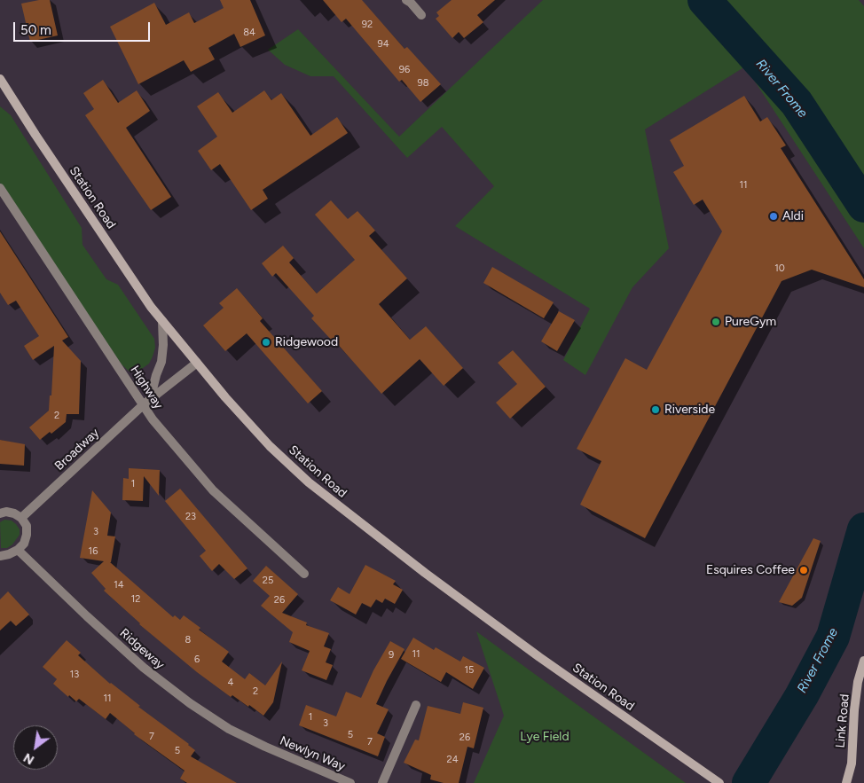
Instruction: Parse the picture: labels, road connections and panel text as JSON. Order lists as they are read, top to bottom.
{
  "streets": {
    "main road": ["Station Road", "Link Road"],
    "street": [
      "Highway",
      "Broadway",
      "Ridgeway",
      "Newlyn Way"
    ]
  },
  "crossings": [
    ["Station Road", "Broadway"],
    ["Highway", "Broadway"],
    ["Ridgeway", "Newlyn Way"]
  ],
  "water": ["River Frome"],
  "parks": ["Lye Field"],
  "places": [
    "Aldi",
    "PureGym",
    "Ridgewood",
    "Riverside",
    "Esquires Coffee"
  ],
  "house_numbers": [
    "92",
    "84",
    "94",
    "96",
    "98",
    "11",
    "10",
    "2",
    "1",
    "23",
    "3",
    "16",
    "25",
    "14",
    "12",
    "26",
    "8",
    "11",
    "9",
    "6",
    "15",
    "13",
    "4",
    "2",
    "11",
    "1",
    "3",
    "5",
    "7",
    "26",
    "7",
    "5",
    "24"
  ],
  "scale_bar": "50 m",
  "north": "bottom left"
}
